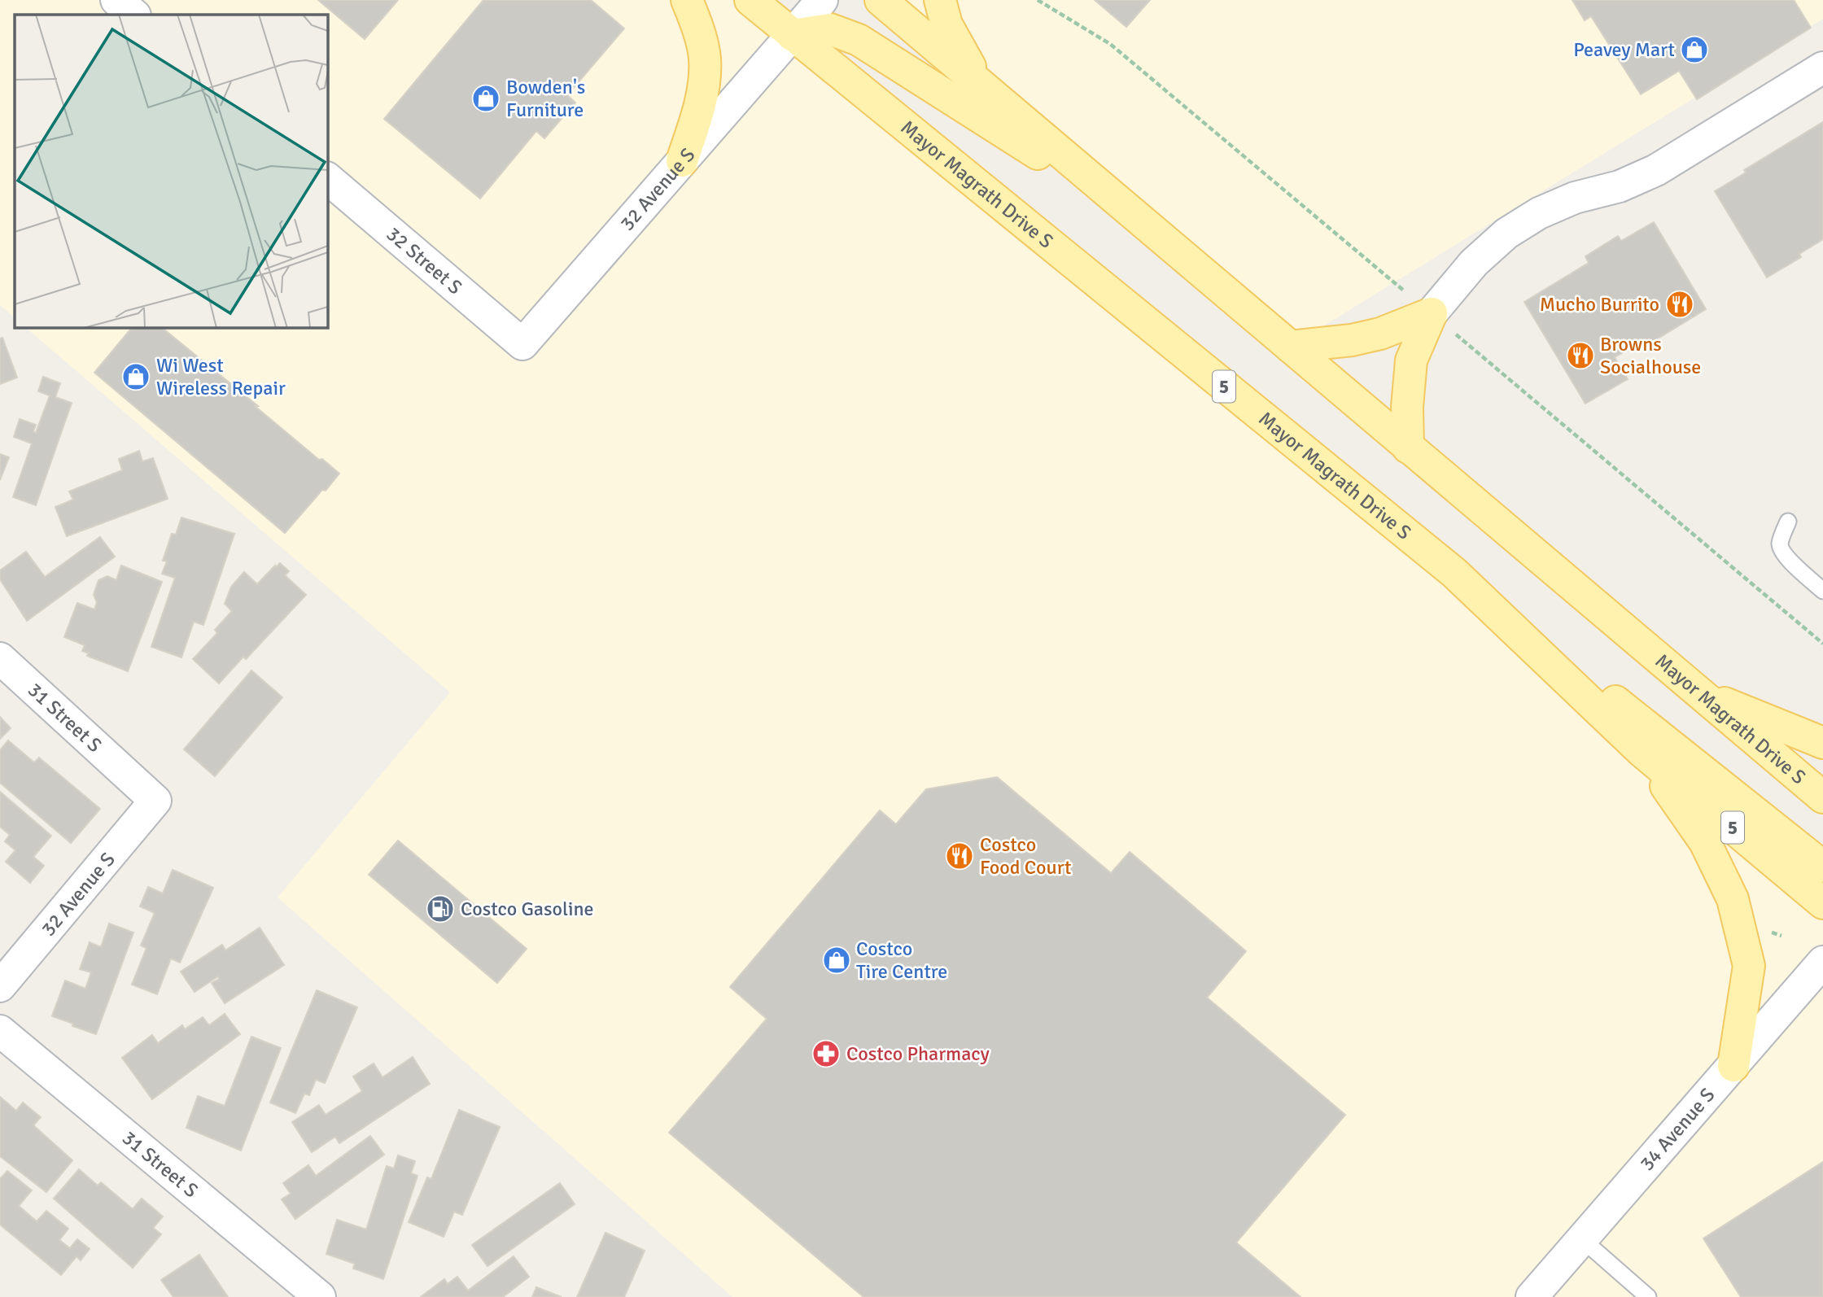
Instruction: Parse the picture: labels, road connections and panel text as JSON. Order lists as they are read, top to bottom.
{
  "streets": {
    "main road": ["Mayor Magrath Drive S", "5"],
    "street": [
      "32 Avenue S",
      "32 Street S",
      "31 Street S",
      "34 Avenue S"
    ]
  },
  "crossings": [
    ["Mayor Magrath Drive S", "32 Avenue S"],
    ["32 Avenue S", "32 Street S"],
    ["32 Avenue S", "31 Street S"]
  ],
  "places": {
    "shop": [
      "Peavey Mart",
      "Bowden's Furniture",
      "Wi West Wireless Repair",
      "Costco Tire Centre"
    ],
    "restaurant": ["Mucho Burrito", "Browns Socialhouse", "Costco Food Court"],
    "fuel station": ["Costco Gasoline"],
    "pharmacy": ["Costco Pharmacy"]
  }
}
